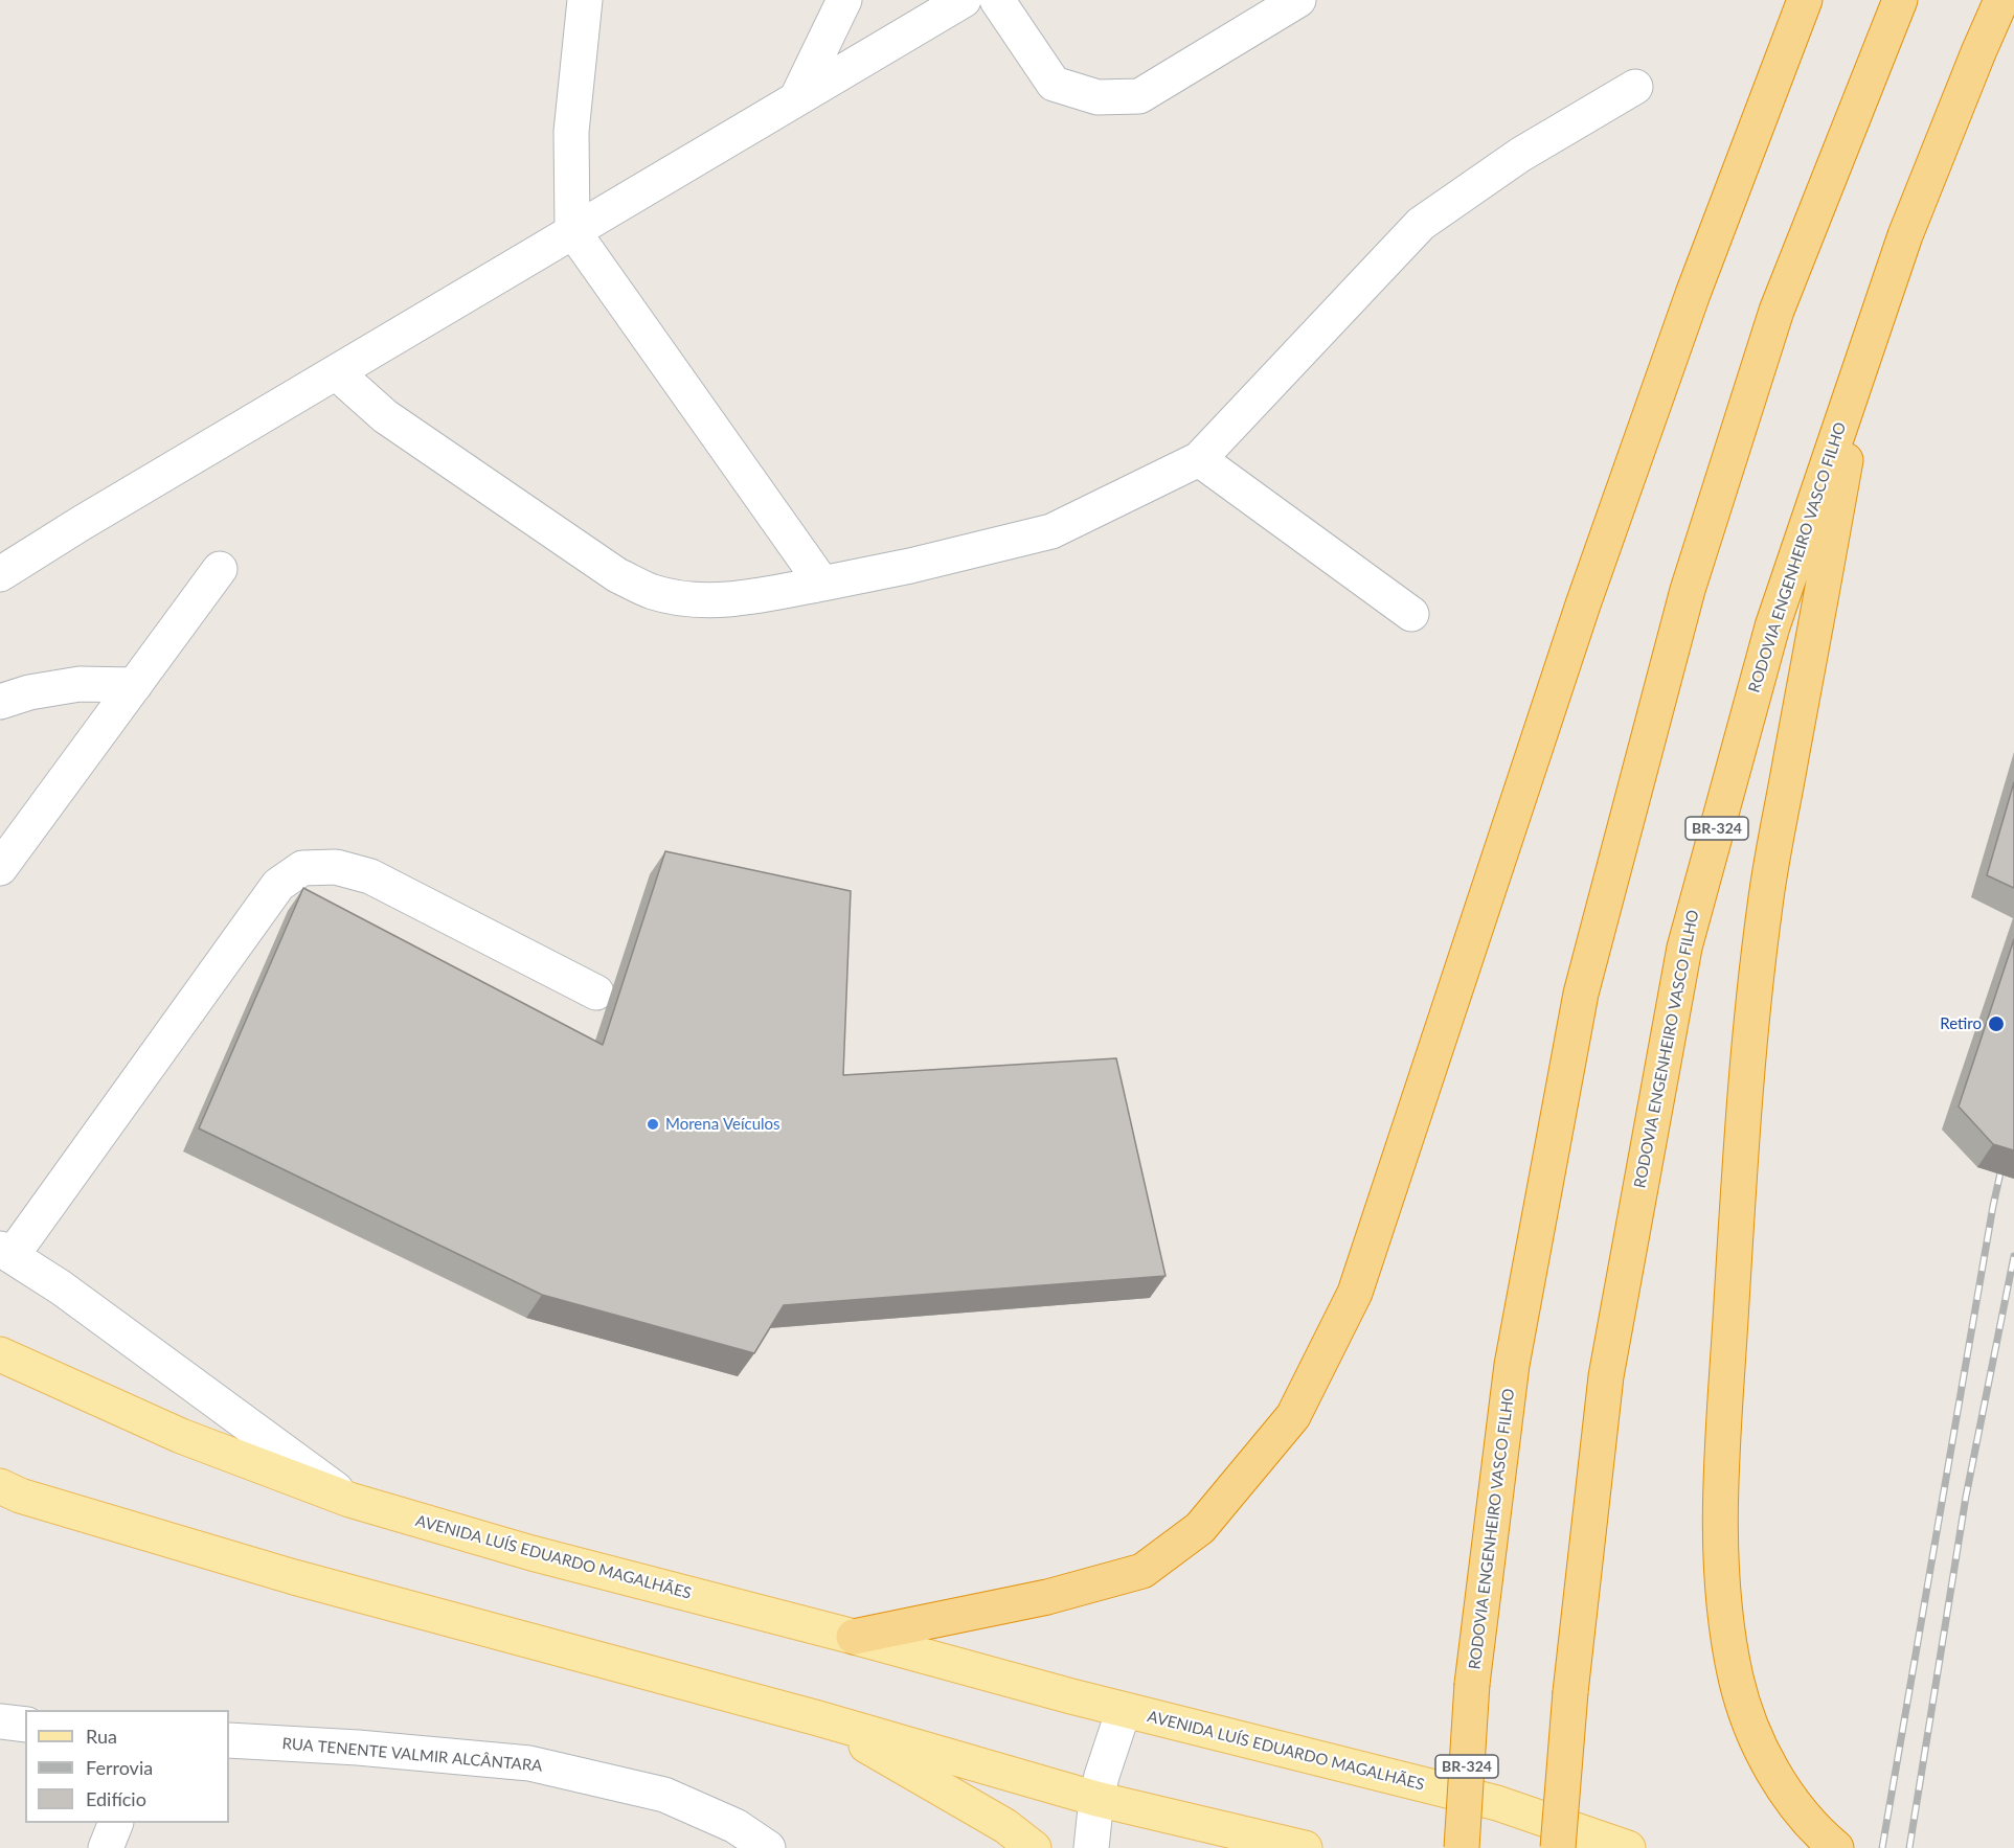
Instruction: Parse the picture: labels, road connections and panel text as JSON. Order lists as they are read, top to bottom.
{
  "streets": {
    "highway": ["RODOVIA ENGENHEIRO VASCO FILHO", "BR-324"],
    "main road": ["AVENIDA LUÍS EDUARDO MAGALHÃES"],
    "street": ["RUA TENENTE VALMIR ALCÂNTARA"]
  },
  "places": ["Retiro", "Morena Veículos"],
  "legend": ["Rua", "Ferrovia", "Edifício"]
}
